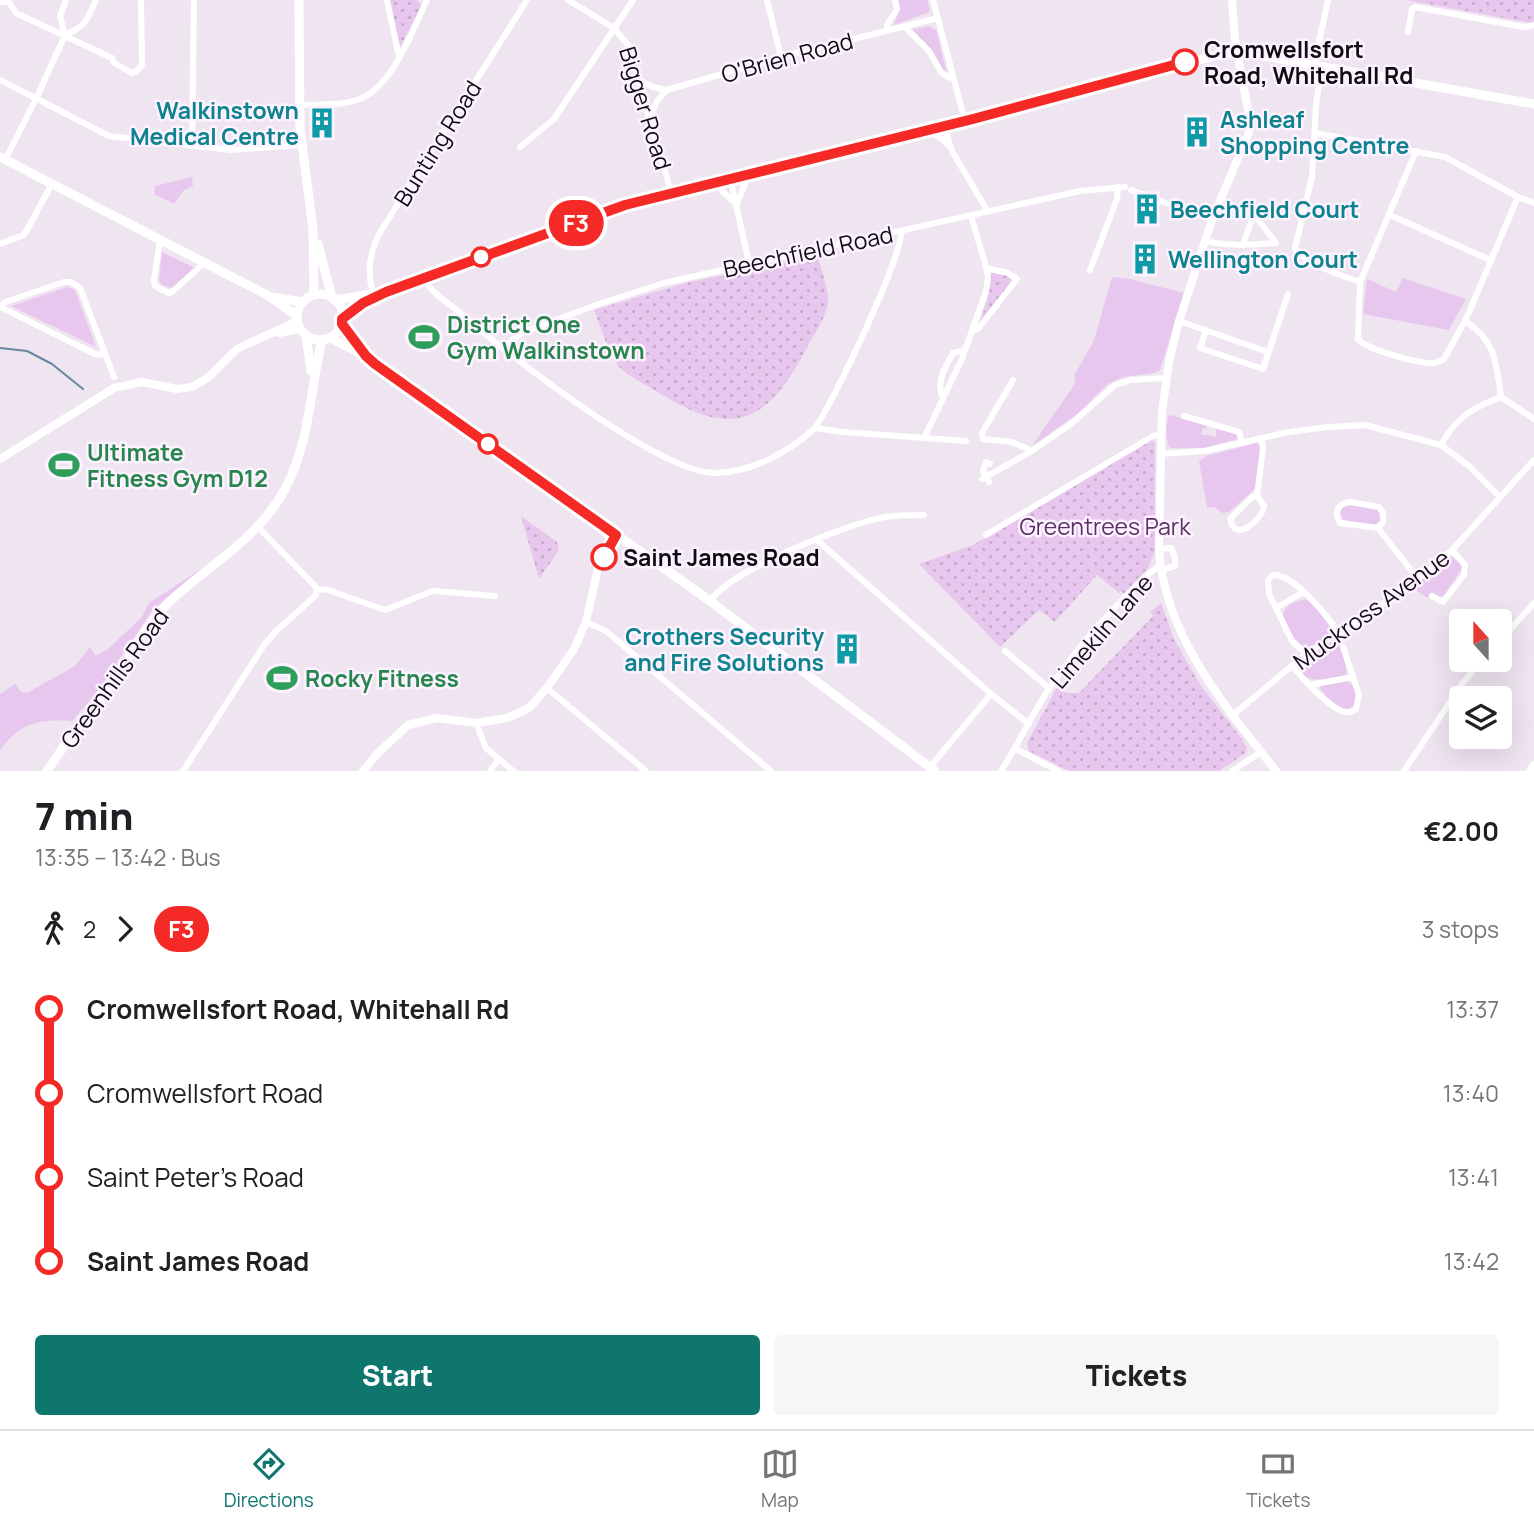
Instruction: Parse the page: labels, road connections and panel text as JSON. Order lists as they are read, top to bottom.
{
  "streets": {
    "main road": ["Greenhills Road"],
    "street": [
      "O'Brien Road",
      "Bigger Road",
      "Bunting Road",
      "Beechfield Road",
      "Muckross Avenue",
      "Limekiln Lane"
    ]
  },
  "parks": ["Greentrees Park"],
  "places": {
    "other": ["Cromwellsfort Road, Whitehall Rd", "Saint James Road"],
    "building": [
      "Walkinstown Medical Centre",
      "Ashleaf Shopping Centre",
      "Beechfield Court",
      "Wellington Court",
      "Crothers Security and Fire Solutions"
    ],
    "sports": ["District One Gym Walkinstown", "Ultimate Fitness Gym D12", "Rocky Fitness"]
  },
  "lines": ["bus line F3"],
  "north": "top",
  "page": {
    "on_map": "F3",
    "heading": ["7 min", "13:35 – 13:42 · Bus", "€2.00"],
    "legs": ["2", "F3", "3 stops"],
    "list": [
      {
        "name": "Cromwellsfort Road, Whitehall Rd",
        "value": "13:37"
      },
      {
        "name": "Cromwellsfort Road",
        "value": "13:40"
      },
      {
        "name": "Saint Peter's Road",
        "value": "13:41"
      },
      {
        "name": "Saint James Road",
        "value": "13:42"
      }
    ],
    "buttons": ["Start", "Tickets"],
    "tabs": ["Directions", "Map", "Tickets"]
  }
}
